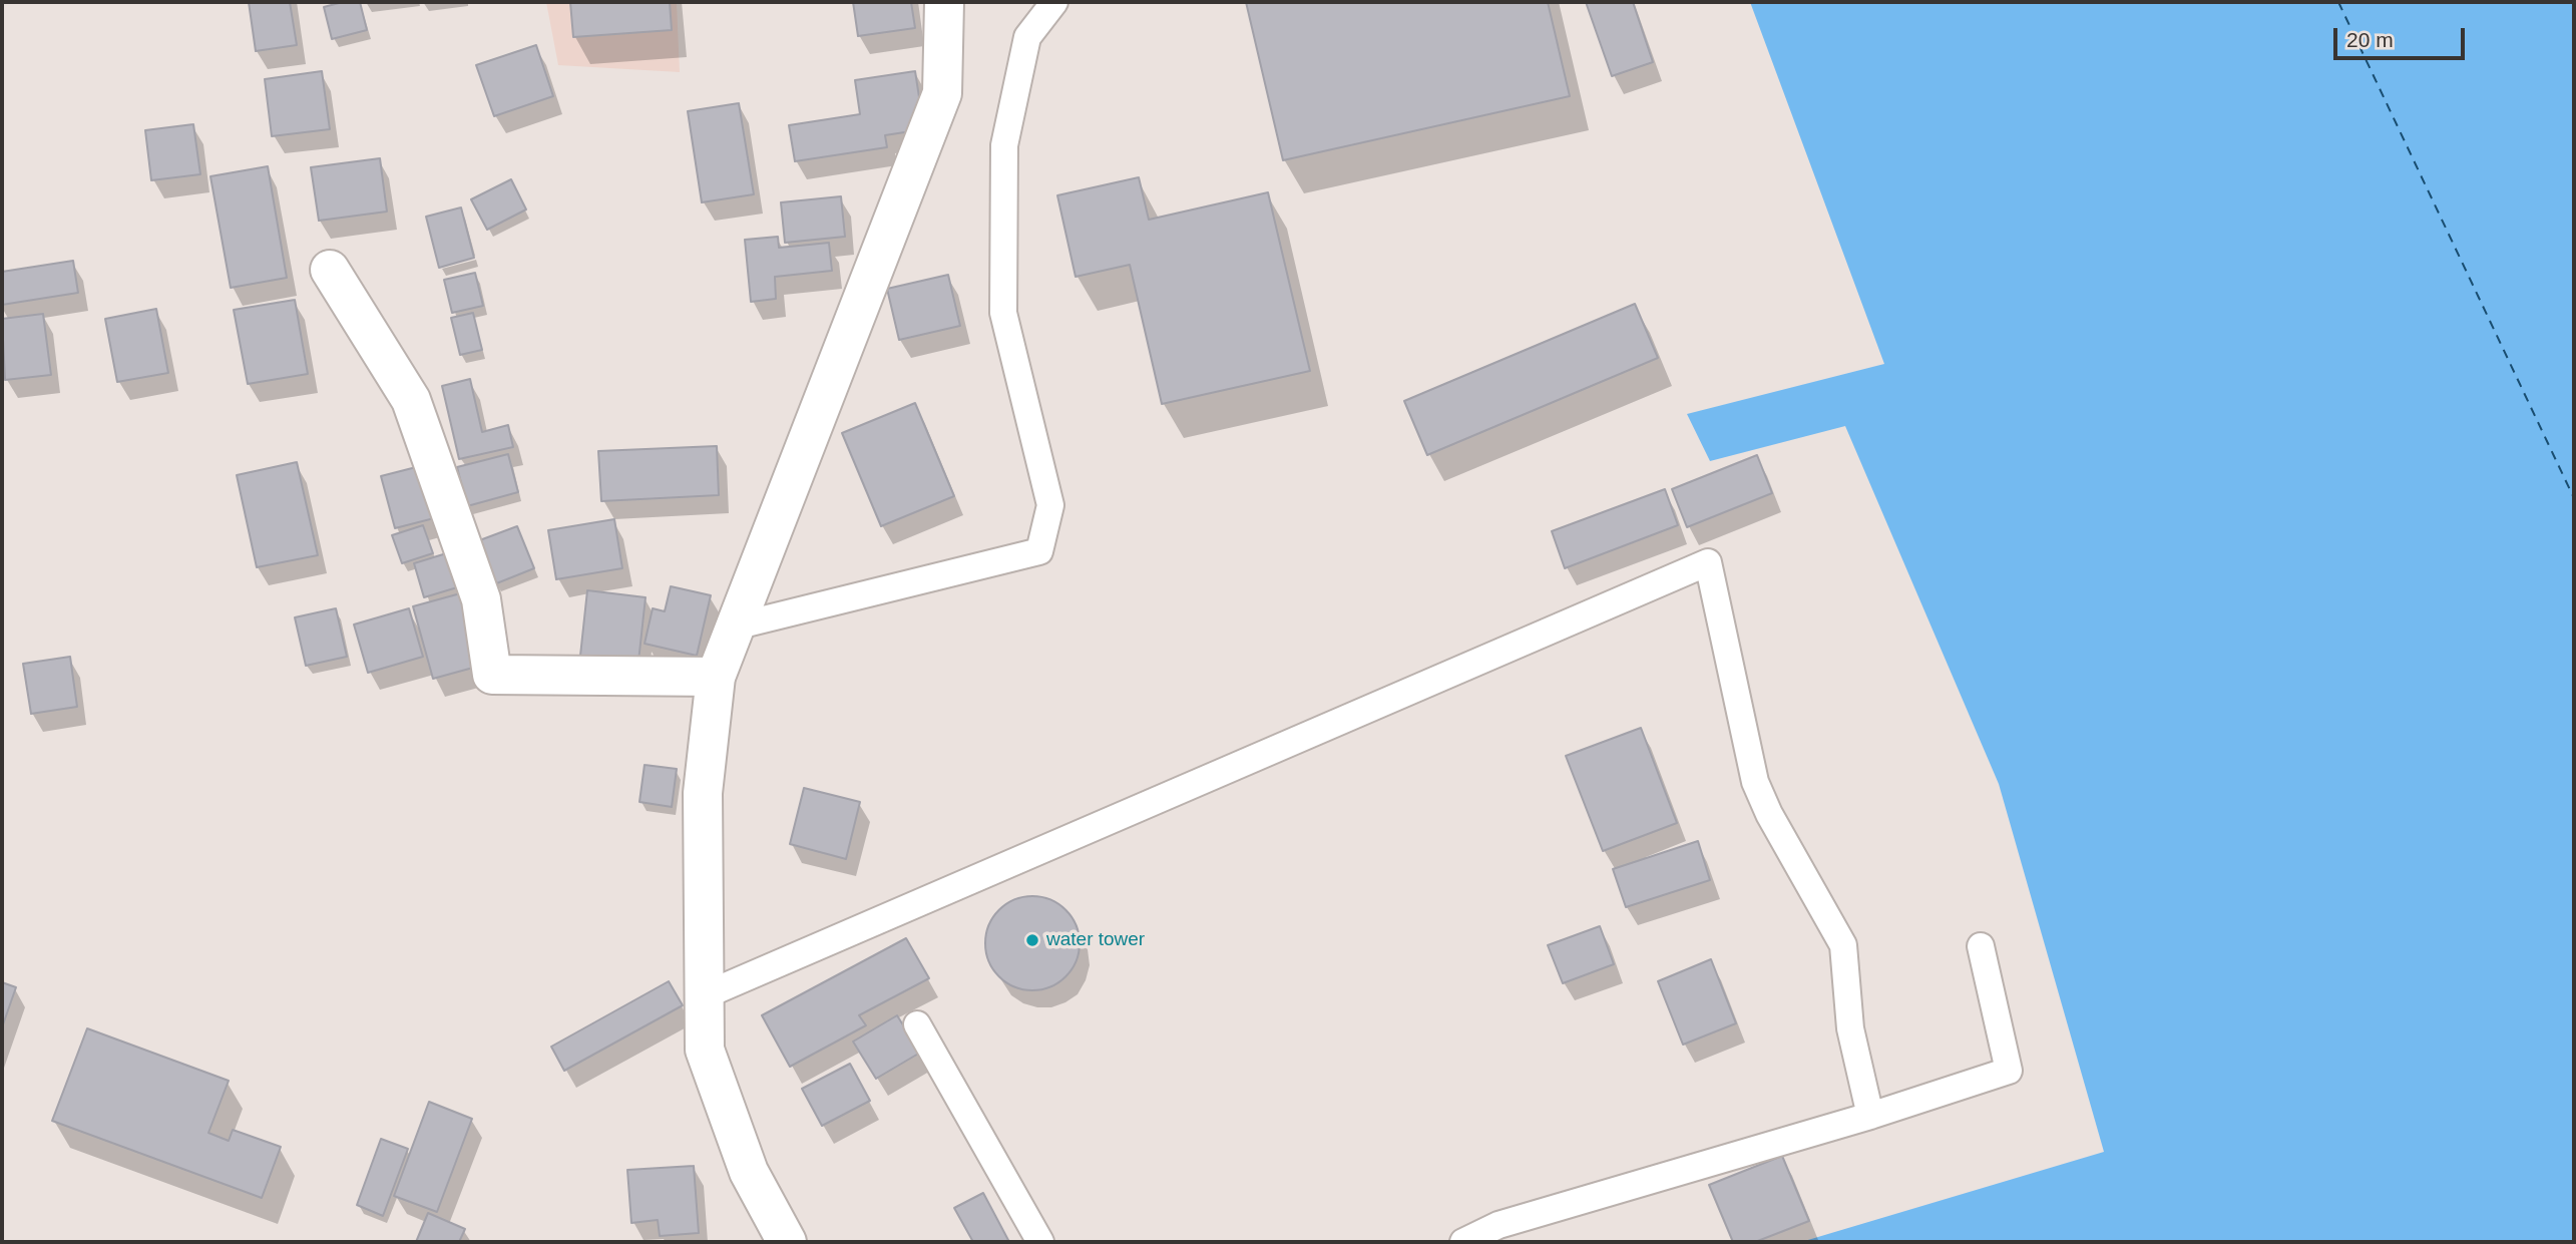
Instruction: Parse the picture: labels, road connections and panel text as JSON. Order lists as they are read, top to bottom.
{
  "places": ["water tower"],
  "scale_bar": "20 m"
}
